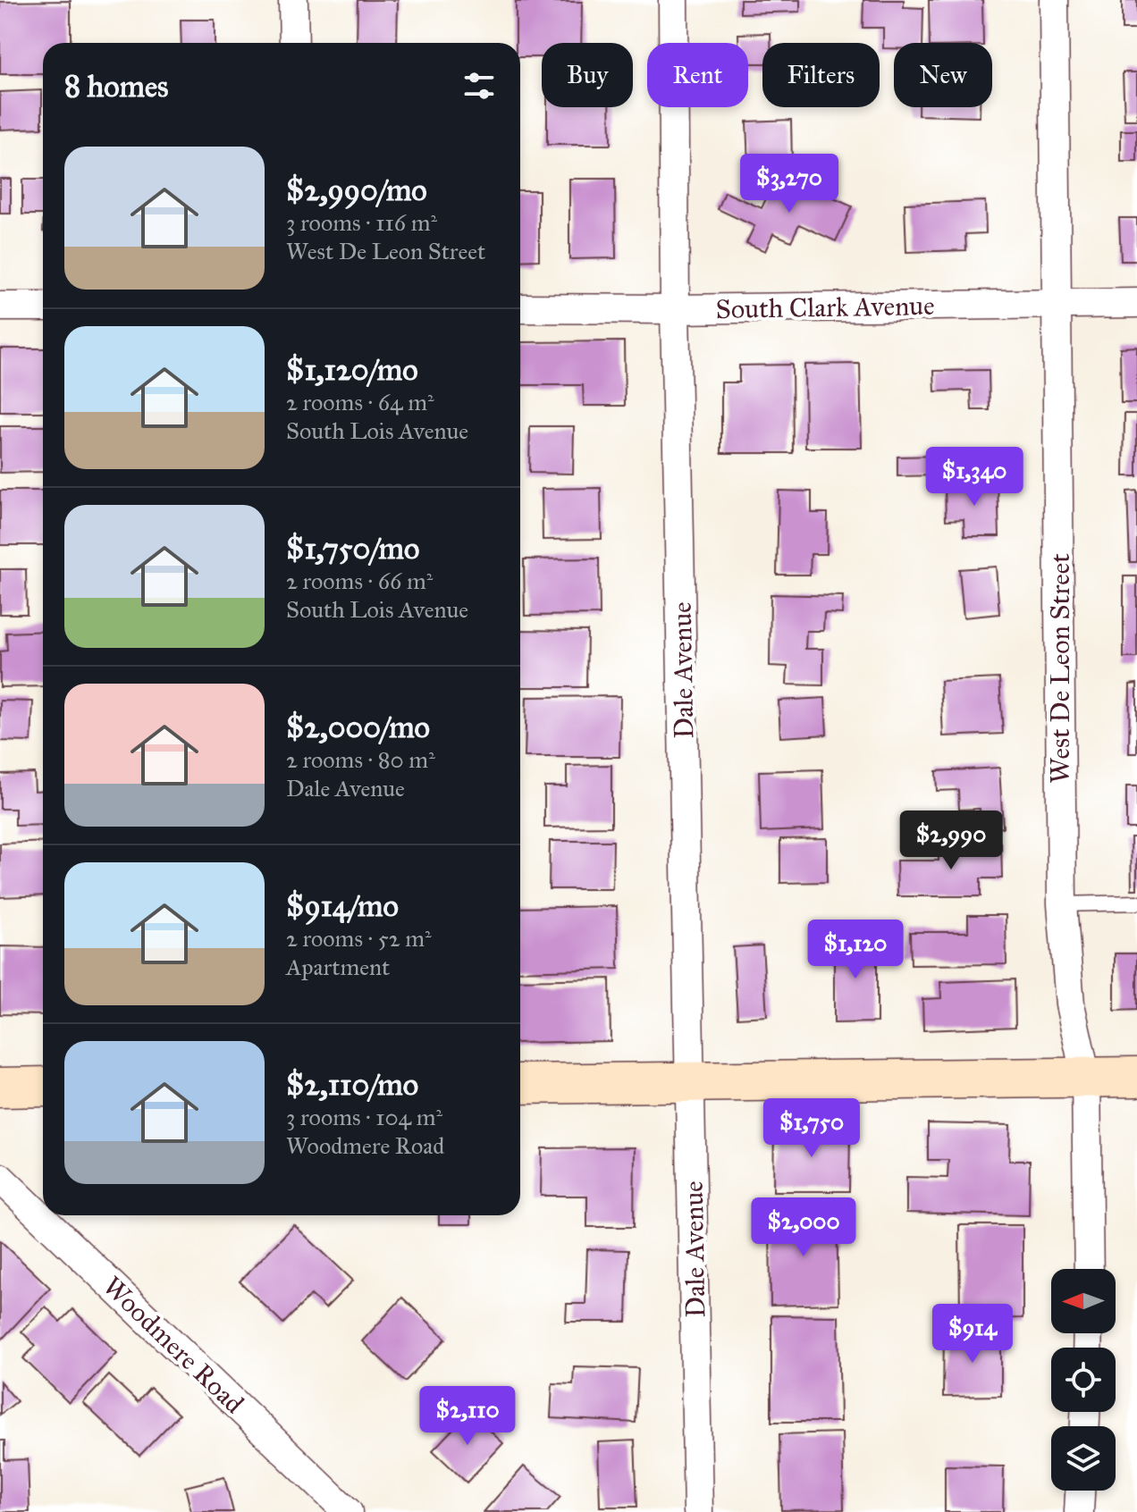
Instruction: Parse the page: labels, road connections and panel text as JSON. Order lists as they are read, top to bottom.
{
  "streets": {
    "street": [
      "South Clark Avenue",
      "West De Leon Street",
      "Dale Avenue",
      "Woodmere Road"
    ]
  },
  "crossings": [
    ["South Clark Avenue", "West De Leon Street"],
    ["South Clark Avenue", "Dale Avenue"]
  ],
  "north": "left",
  "page": {
    "chip": [
      "Buy",
      "Rent",
      "Filters",
      "New"
    ],
    "heading": "8 homes",
    "list": [
      {
        "name": "$2,990/mo",
        "note": "3 rooms · 116 m² · West De Leon Street"
      },
      {
        "name": "$1,120/mo",
        "note": "2 rooms · 64 m² · South Lois Avenue"
      },
      {
        "name": "$1,750/mo",
        "note": "2 rooms · 66 m² · South Lois Avenue"
      },
      {
        "name": "$2,000/mo",
        "note": "2 rooms · 80 m² · Dale Avenue"
      },
      {
        "name": "$914/mo",
        "note": "2 rooms · 52 m² · Apartment"
      },
      {
        "name": "$2,110/mo",
        "note": "3 rooms · 104 m² · Woodmere Road"
      }
    ],
    "price": [
      "$3,270",
      "$1,340",
      "$2,990",
      "$1,120",
      "$1,750",
      "$2,000",
      "$914",
      "$2,110"
    ]
  }
}
